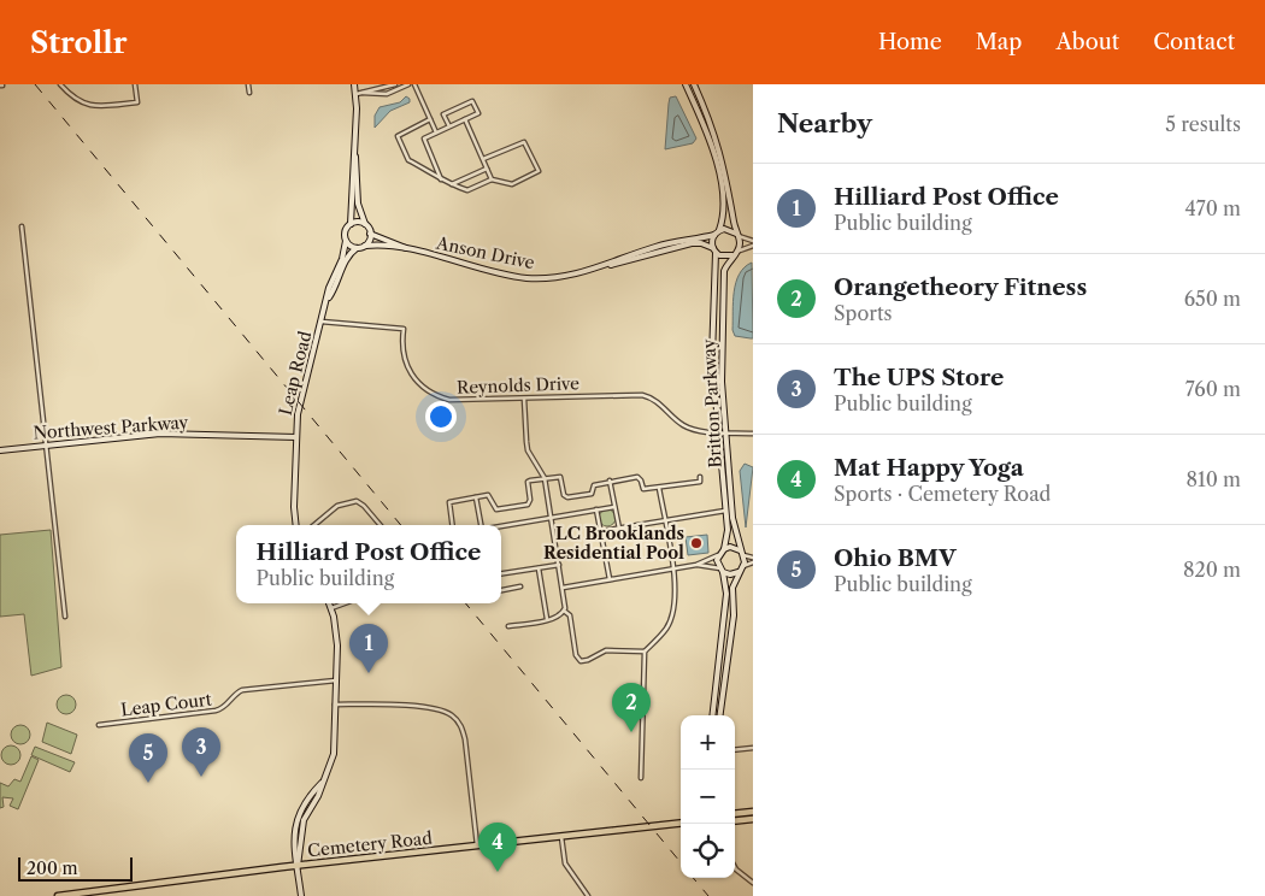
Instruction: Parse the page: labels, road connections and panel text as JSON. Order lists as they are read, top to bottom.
{
  "streets": {
    "main road": ["Cemetery Road"],
    "street": [
      "Anson Drive",
      "Leap Road",
      "Reynolds Drive",
      "Britton Parkway",
      "Northwest Parkway",
      "Leap Court"
    ]
  },
  "crossings": [
    ["Anson Drive", "Leap Road"],
    ["Anson Drive", "Britton Parkway"],
    ["Leap Road", "Reynolds Drive"],
    ["Leap Road", "Northwest Parkway"],
    ["Reynolds Drive", "Britton Parkway"]
  ],
  "places": ["LC Brooklands Residential Pool"],
  "scale_bar": "200 m",
  "page": {
    "header": "Strollr",
    "nav": [
      "Home",
      "Map",
      "About",
      "Contact"
    ],
    "heading": ["Nearby", "5 results"],
    "list": [
      {
        "mark": "1",
        "name": "Hilliard Post Office",
        "note": "Public building",
        "value": "470 m"
      },
      {
        "mark": "2",
        "name": "Orangetheory Fitness",
        "note": "Sports",
        "value": "650 m"
      },
      {
        "mark": "3",
        "name": "The UPS Store",
        "note": "Public building",
        "value": "760 m"
      },
      {
        "mark": "4",
        "name": "Mat Happy Yoga",
        "note": "Sports · Cemetery Road",
        "value": "810 m"
      },
      {
        "mark": "5",
        "name": "Ohio BMV",
        "note": "Public building",
        "value": "820 m"
      }
    ],
    "popup": ["Hilliard Post Office", "Public building"],
    "pins": [
      "1",
      "2",
      "3",
      "5",
      "4"
    ],
    "map_buttons": ["+", "−"],
    "scale": "200 m"
  }
}
